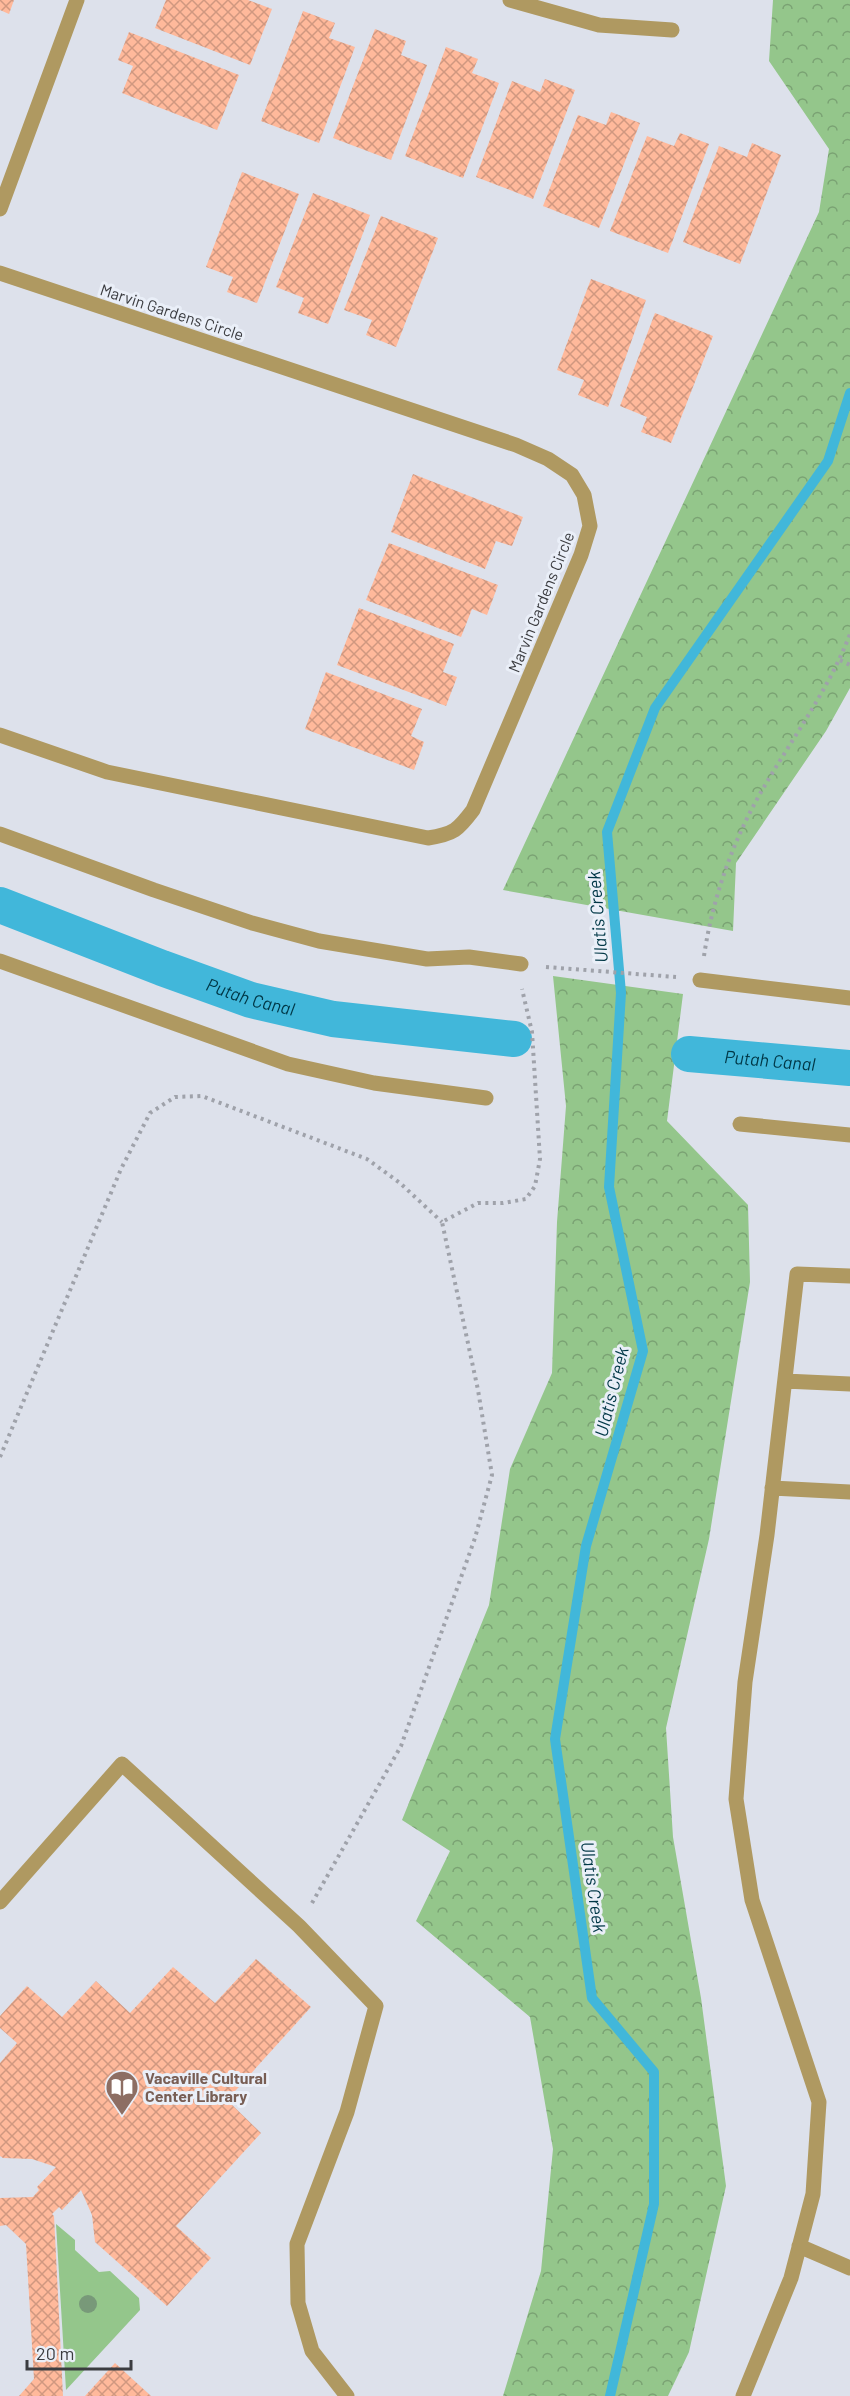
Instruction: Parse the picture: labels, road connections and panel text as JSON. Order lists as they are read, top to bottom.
{
  "streets": {
    "street": ["Marvin Gardens Circle"]
  },
  "water": ["Ulatis Creek", "Putah Canal"],
  "places": {
    "library": ["Vacaville Cultural Center Library"]
  },
  "scale_bar": "20 m"
}
